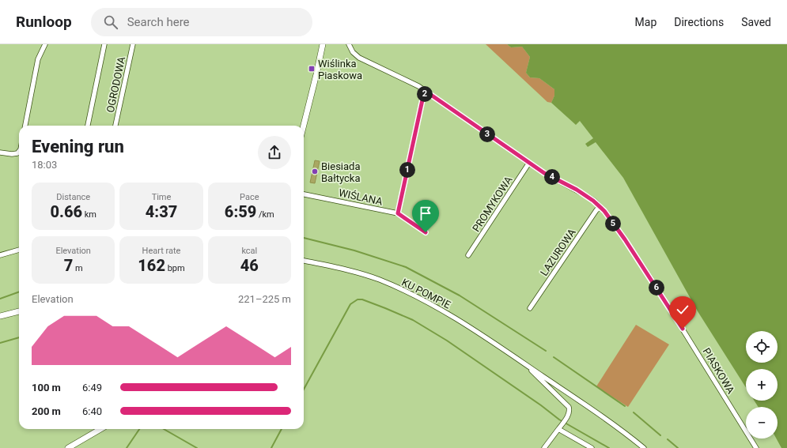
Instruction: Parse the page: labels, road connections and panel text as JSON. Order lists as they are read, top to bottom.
{
  "streets": {
    "street": [
      "OGRODOWA",
      "WIŚLANA",
      "PROMYKOWA",
      "LAZUROWA",
      "KU POMPIE",
      "PIASKOWA"
    ]
  },
  "crossings": [
    ["PROMYKOWA", "PIASKOWA"],
    ["LAZUROWA", "PIASKOWA"]
  ],
  "places": {
    "transit": ["Wiślinka Piaskowa"],
    "other": ["Biesiada Bałtycka"]
  },
  "page": {
    "header": "Runloop",
    "search": "Search here",
    "nav": ["Map", "Directions", "Saved"],
    "pins": [
      "2",
      "3",
      "1",
      "4",
      "5",
      "6"
    ],
    "heading": ["Evening run", "18:03"],
    "stats": [
      ["Distance", "0.66 km"],
      ["Time", "4:37"],
      ["Pace", "6:59 /km"],
      ["Elevation", "7 m"],
      ["Heart rate", "162 bpm"],
      ["kcal", "46"]
    ],
    "chart": ["Elevation", "221–225 m"],
    "map_buttons": ["+", "−"],
    "list": [
      {
        "name": "100 m",
        "note": "6:49"
      },
      {
        "name": "200 m",
        "note": "6:40"
      }
    ]
  }
}
